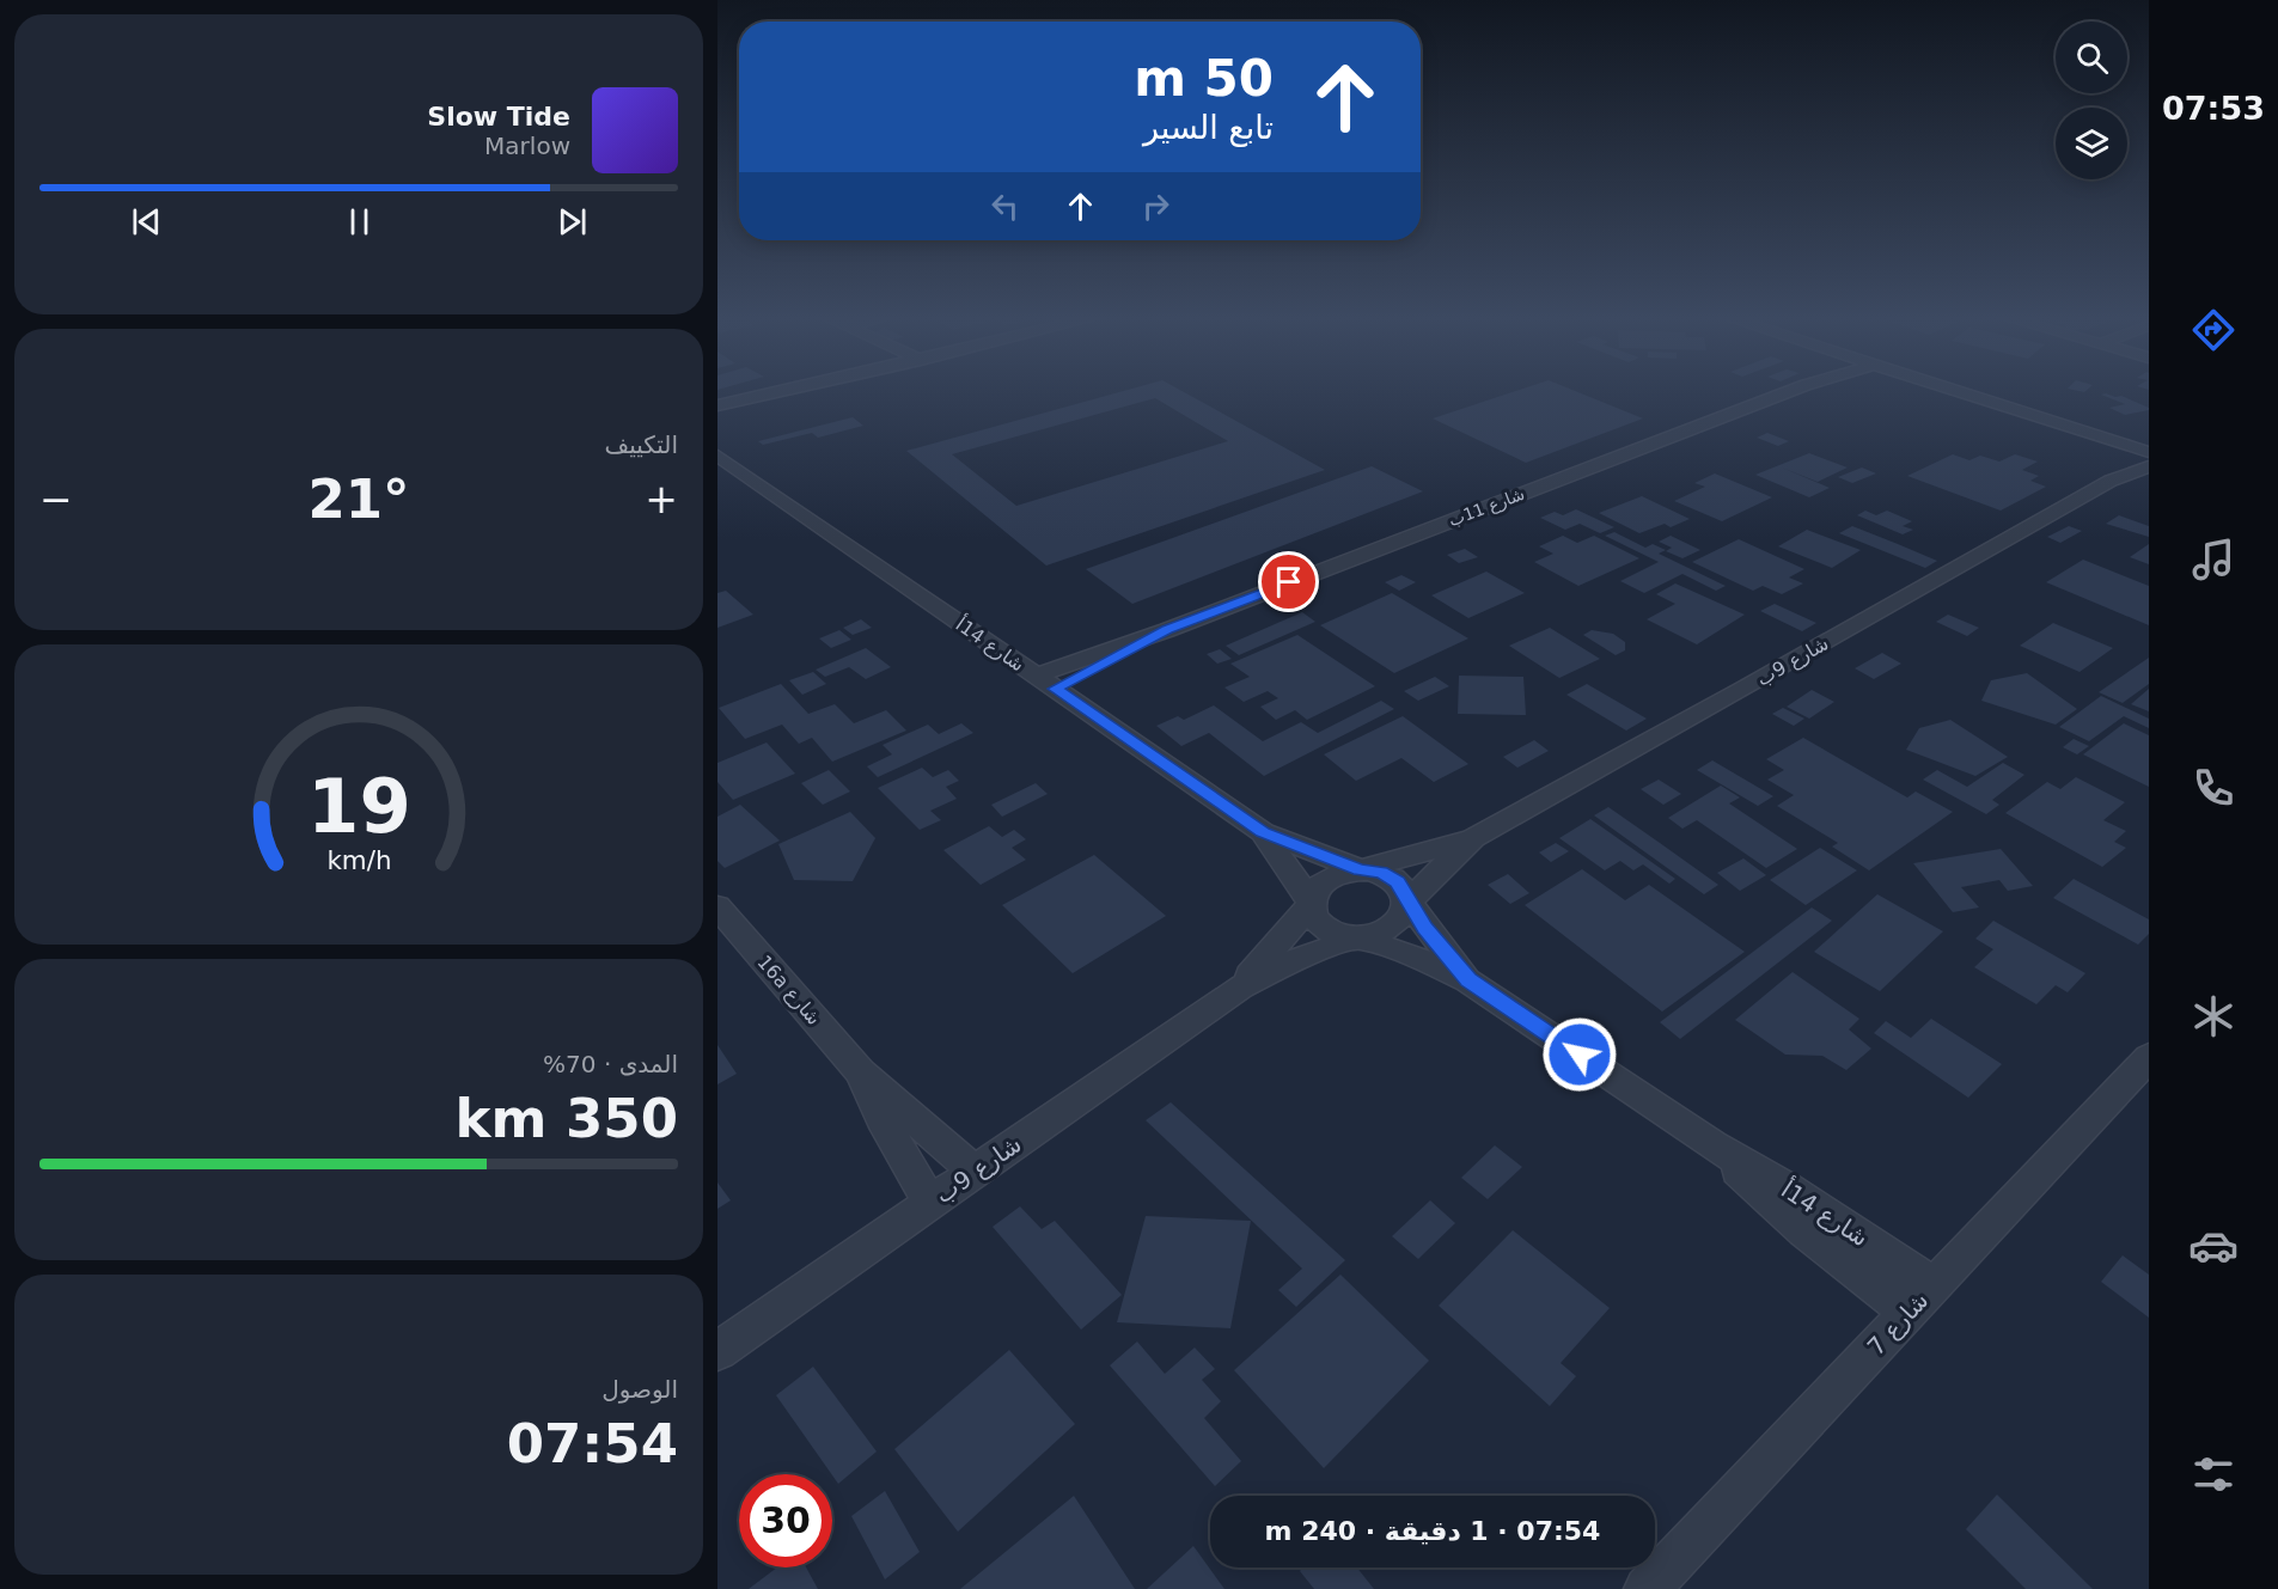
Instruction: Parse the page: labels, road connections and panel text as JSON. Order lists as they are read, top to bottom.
{
  "streets": {
    "street": [
      "شارع 11ب",
      "شارع 14أ",
      "شارع 9ب",
      "16a شارع",
      "شارع 7"
    ]
  },
  "crossings": [
    ["شارع 11ب", "شارع 14أ"],
    ["شارع 14أ", "شارع 9ب"],
    ["شارع 14أ", "شارع 7"],
    ["شارع 9ب", "16a شارع"]
  ],
  "page": {
    "tabs": "07:53",
    "turn": ["50 m", "تابع السير"],
    "song": ["Slow Tide", "Marlow"],
    "tile": [
      "التكييف",
      ["المدى · 70%", "350 km"],
      ["الوصول", "07:54"]
    ],
    "heat": ["−", "21°", "+"],
    "limit": "30",
    "trip": "07:54 · 1 دقيقة · 240 m",
    "gauge": ["19", "km/h"]
  }
}
